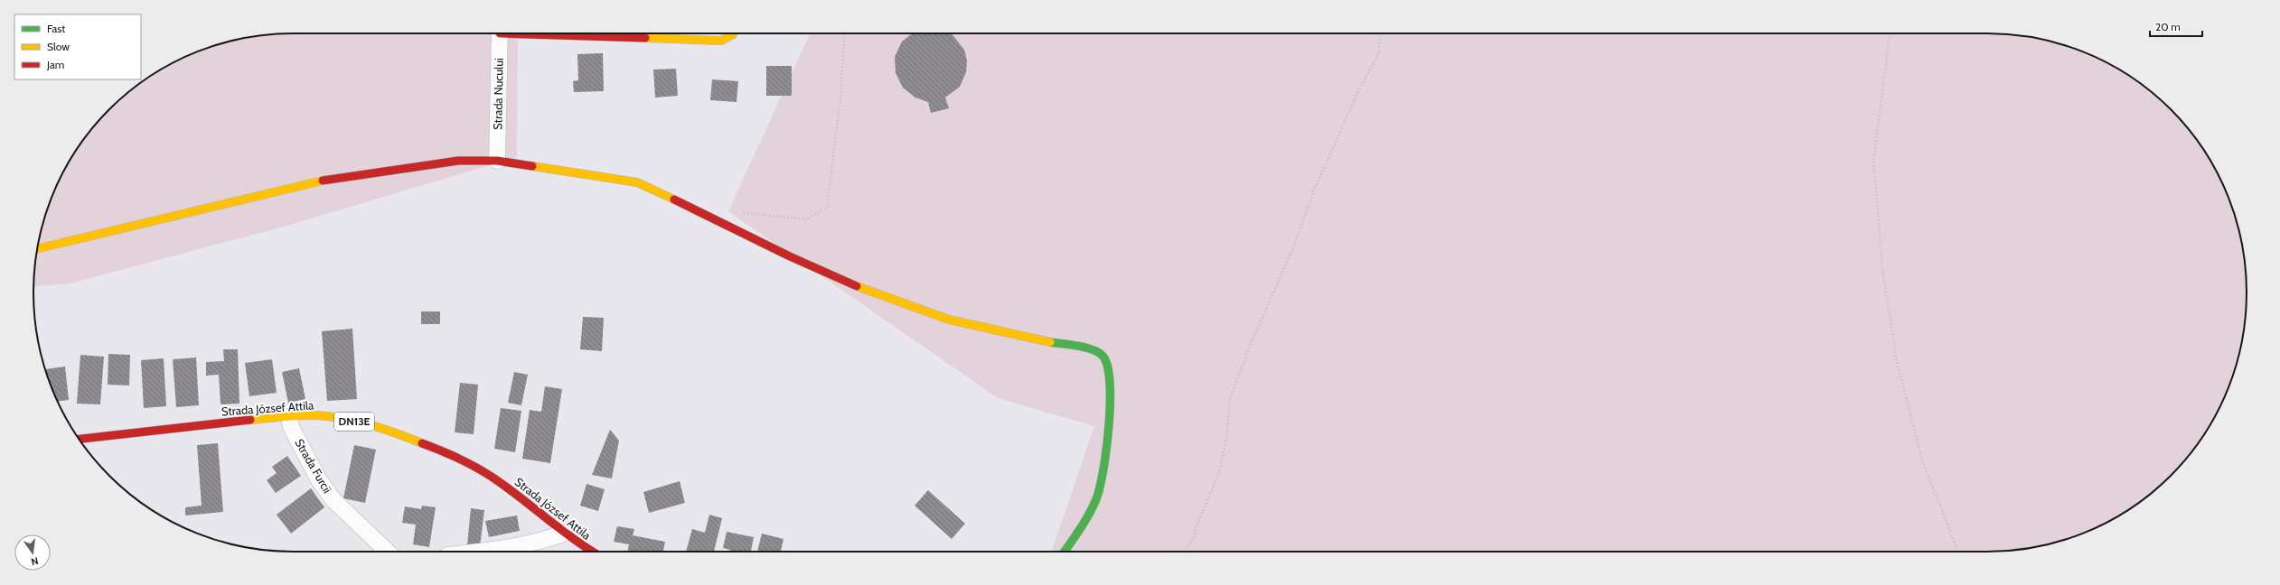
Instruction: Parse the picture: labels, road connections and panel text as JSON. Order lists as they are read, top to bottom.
{
  "streets": {
    "street": [
      "Strada Nucului",
      "Strada József Attila",
      "DN13E",
      "Strada Furcii"
    ]
  },
  "crossings": [
    ["Strada József Attila", "Strada Furcii"]
  ],
  "legend": ["Fast", "Slow", "Jam"],
  "scale_bar": "20 m",
  "north": "bottom"
}
